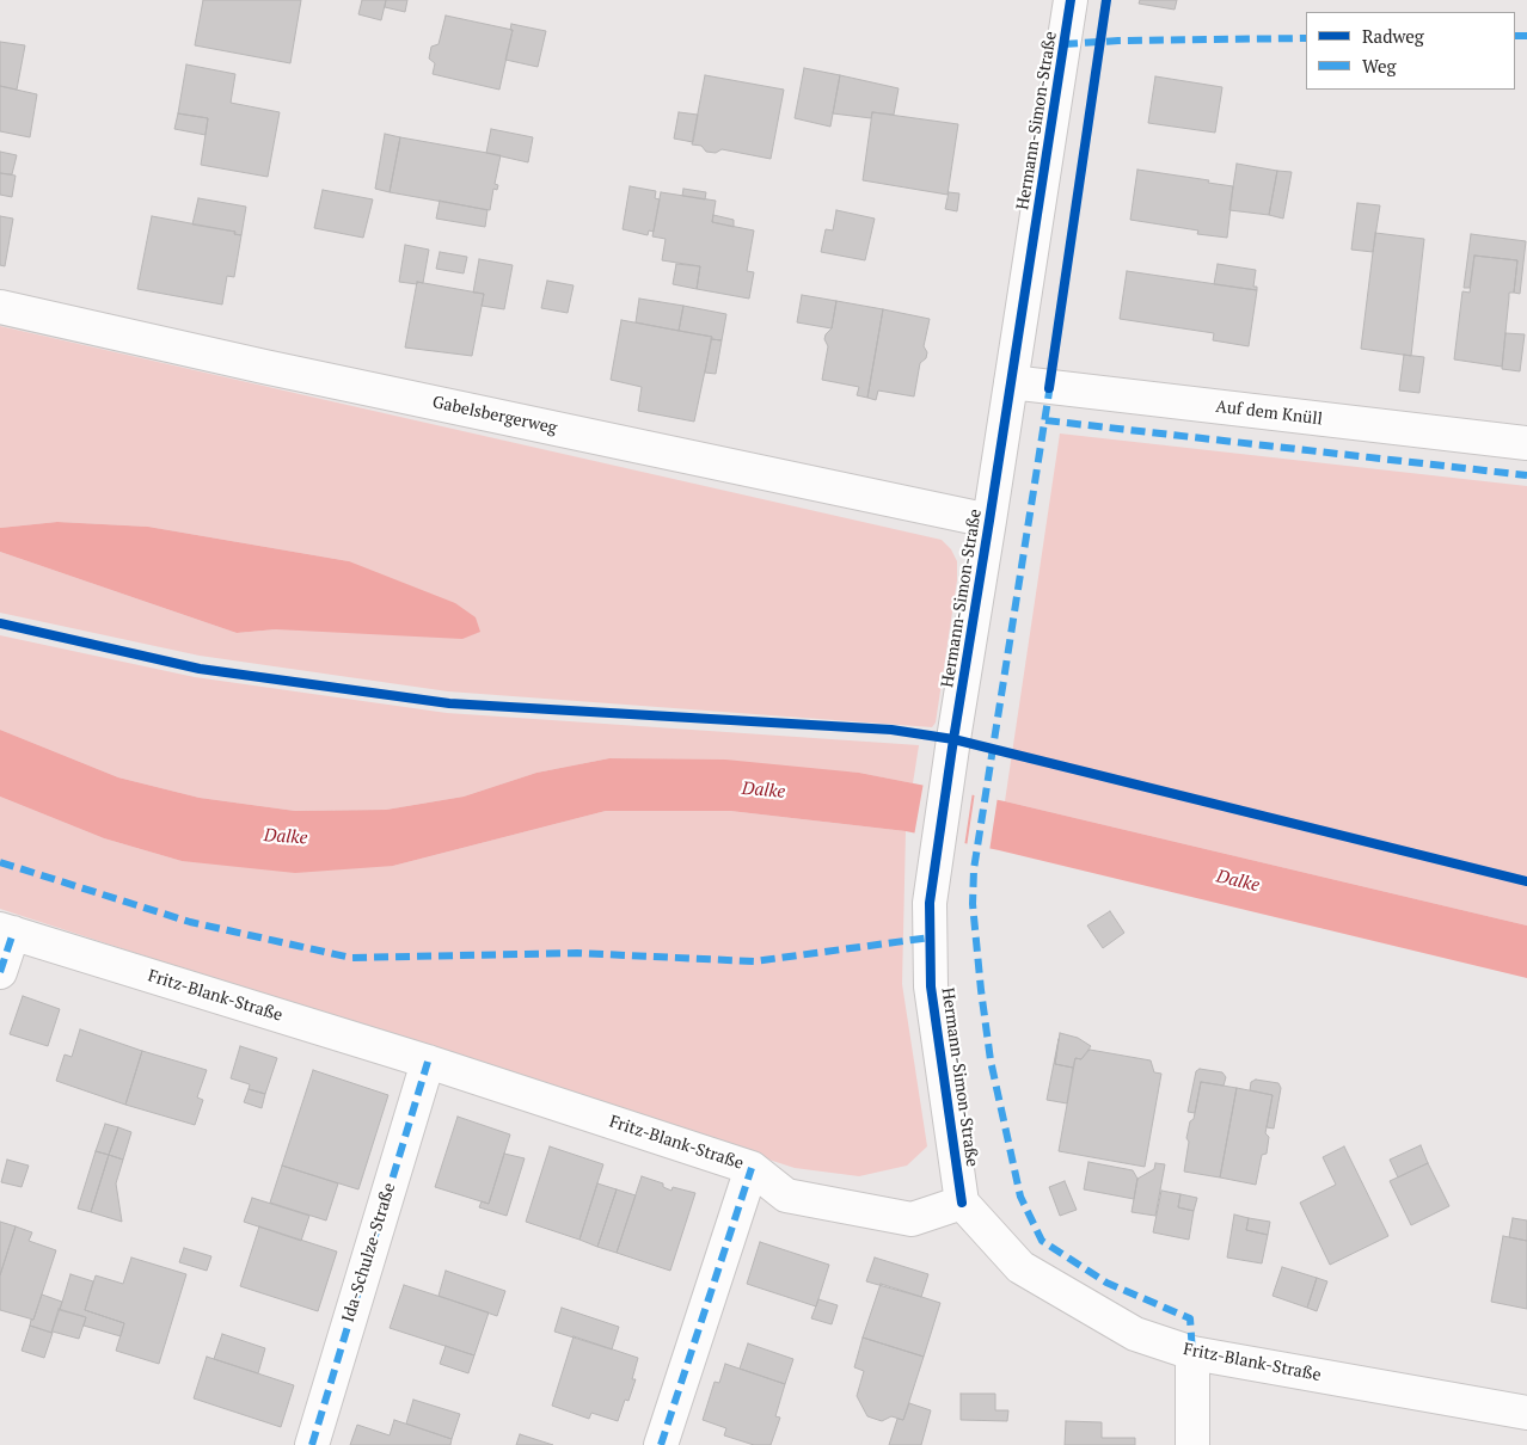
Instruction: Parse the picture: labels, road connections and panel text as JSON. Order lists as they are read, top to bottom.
{
  "streets": {
    "street": [
      "Hermann-Simon-Straße",
      "Auf dem Knüll",
      "Gabelsbergerweg",
      "Fritz-Blank-Straße",
      "Ida-Schulze-Straße"
    ]
  },
  "crossings": [
    ["Hermann-Simon-Straße", "Auf dem Knüll"],
    ["Hermann-Simon-Straße", "Gabelsbergerweg"],
    ["Hermann-Simon-Straße", "Fritz-Blank-Straße"],
    ["Fritz-Blank-Straße", "Ida-Schulze-Straße"]
  ],
  "water": ["Dalke"],
  "legend": ["Radweg", "Weg"]
}
